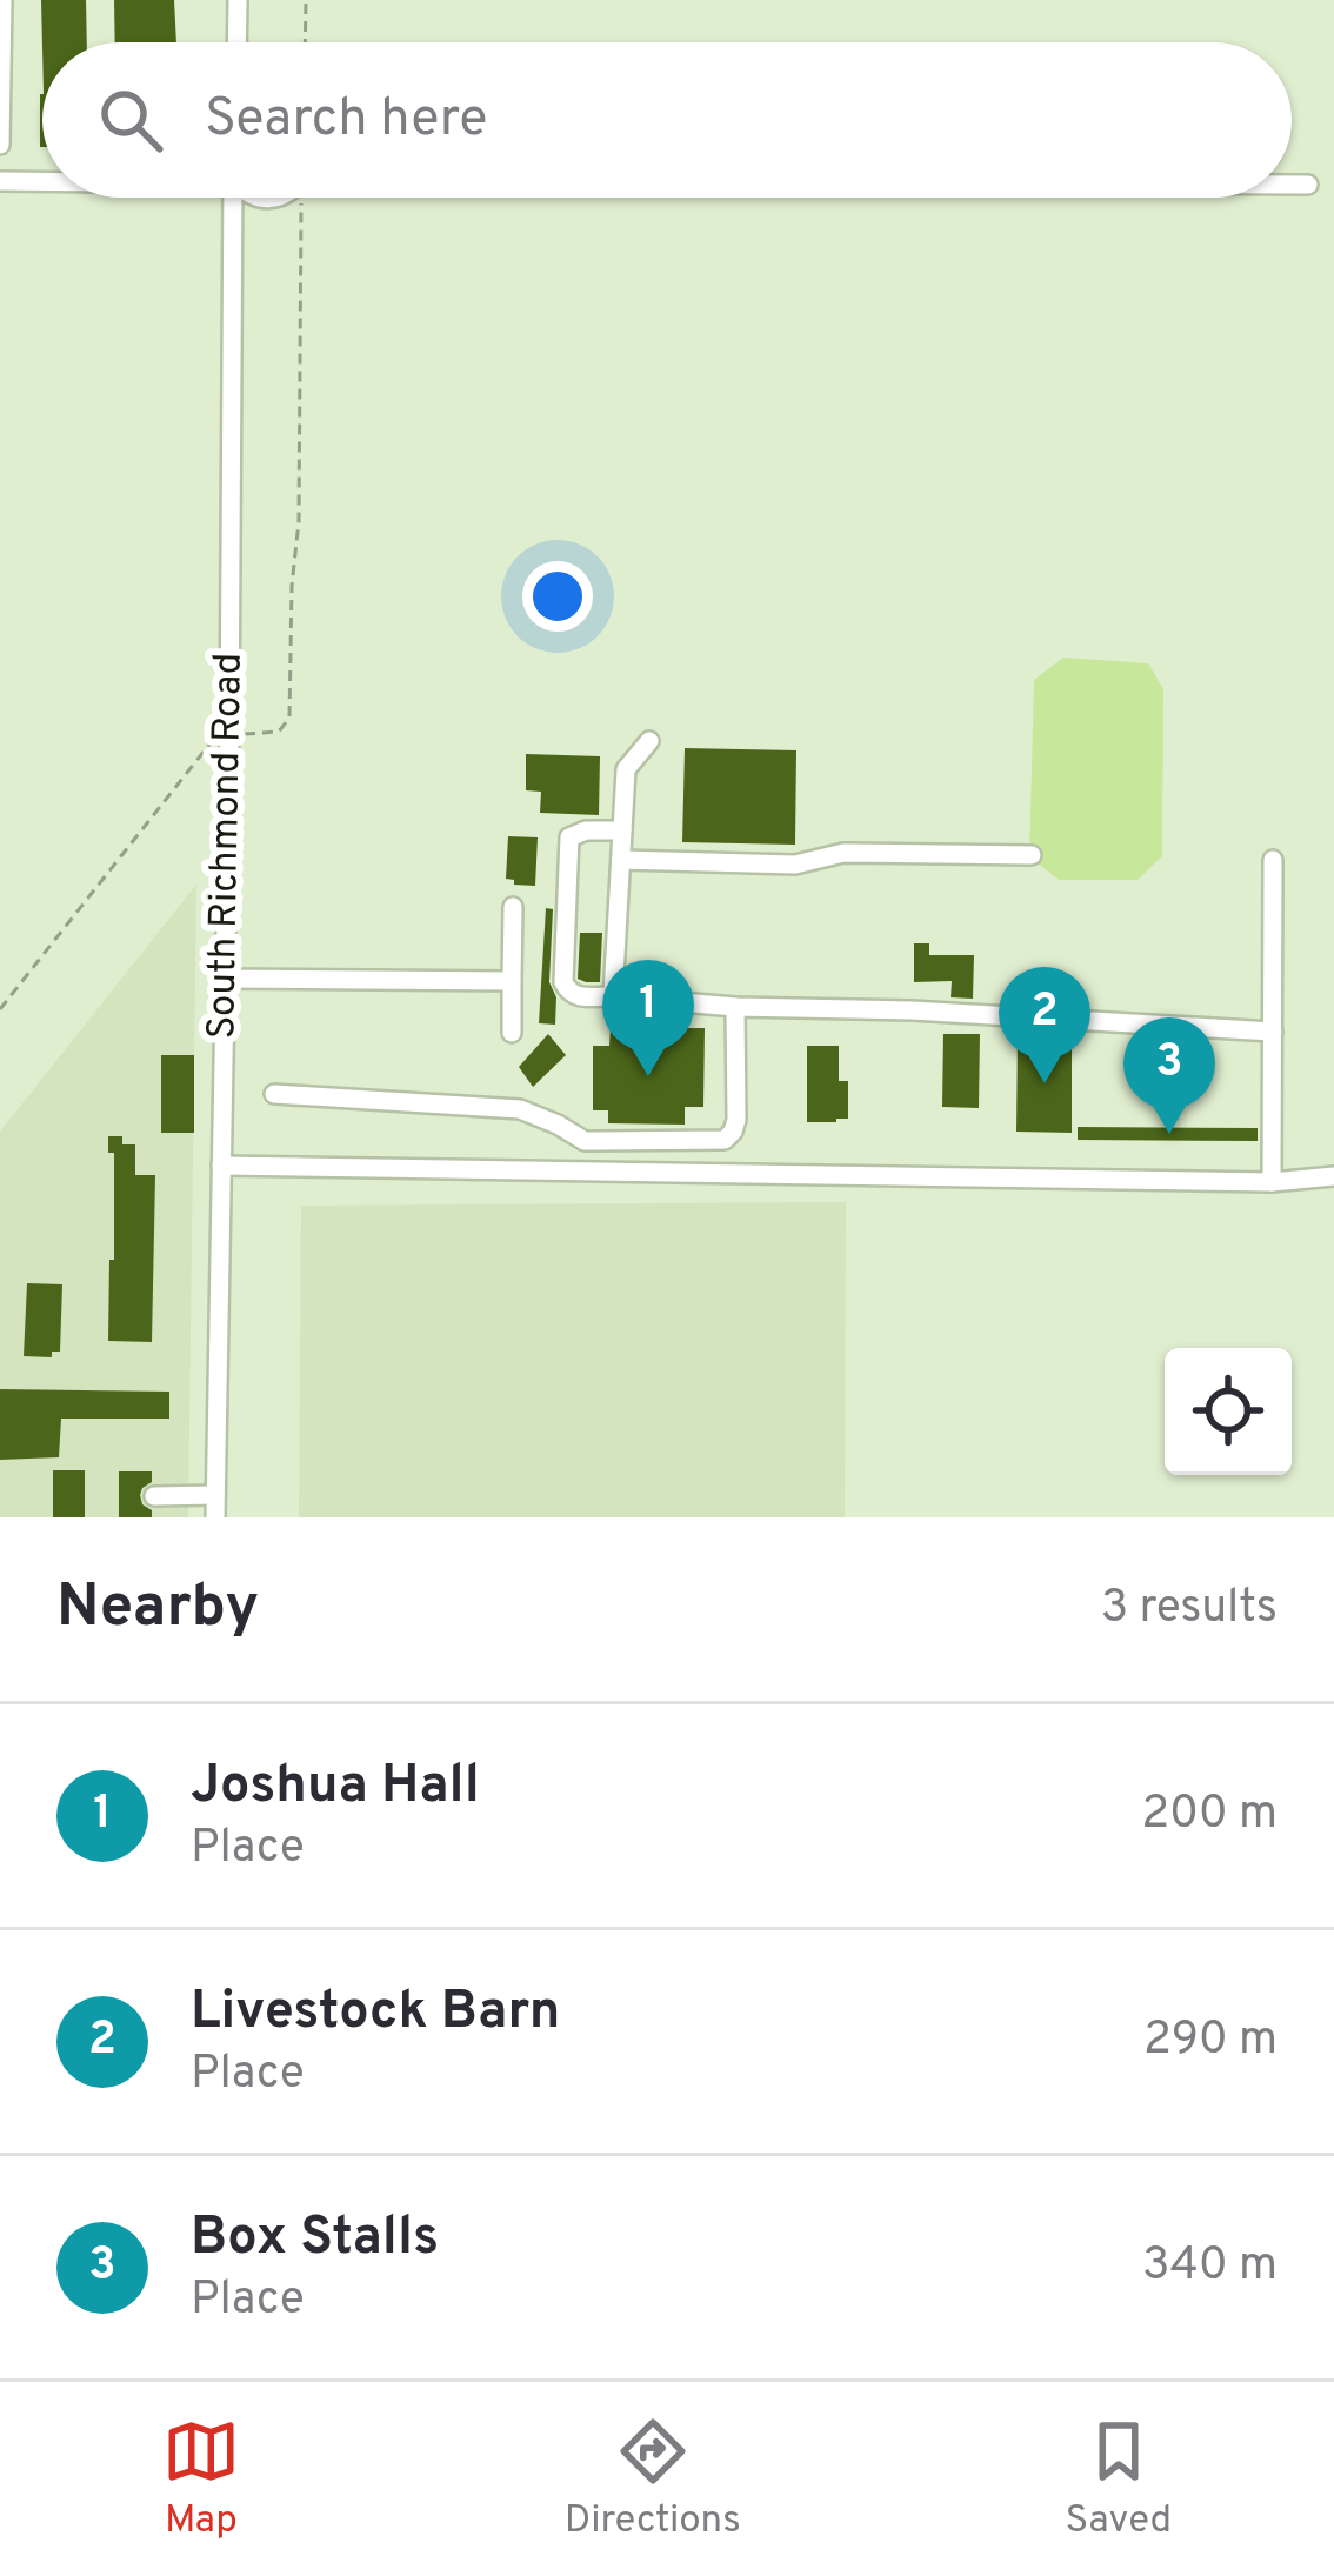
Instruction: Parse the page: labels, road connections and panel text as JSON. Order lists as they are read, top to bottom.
{
  "streets": {
    "street": ["South Richmond Road"]
  },
  "page": {
    "search": "Search here",
    "pins": ["1", "2", "3"],
    "heading": ["Nearby", "3 results"],
    "list": [
      {
        "mark": "1",
        "name": "Joshua Hall",
        "note": "Place",
        "value": "200 m"
      },
      {
        "mark": "2",
        "name": "Livestock Barn",
        "note": "Place",
        "value": "290 m"
      },
      {
        "mark": "3",
        "name": "Box Stalls",
        "note": "Place",
        "value": "340 m"
      }
    ],
    "nav": ["Map", "Directions", "Saved"]
  }
}
